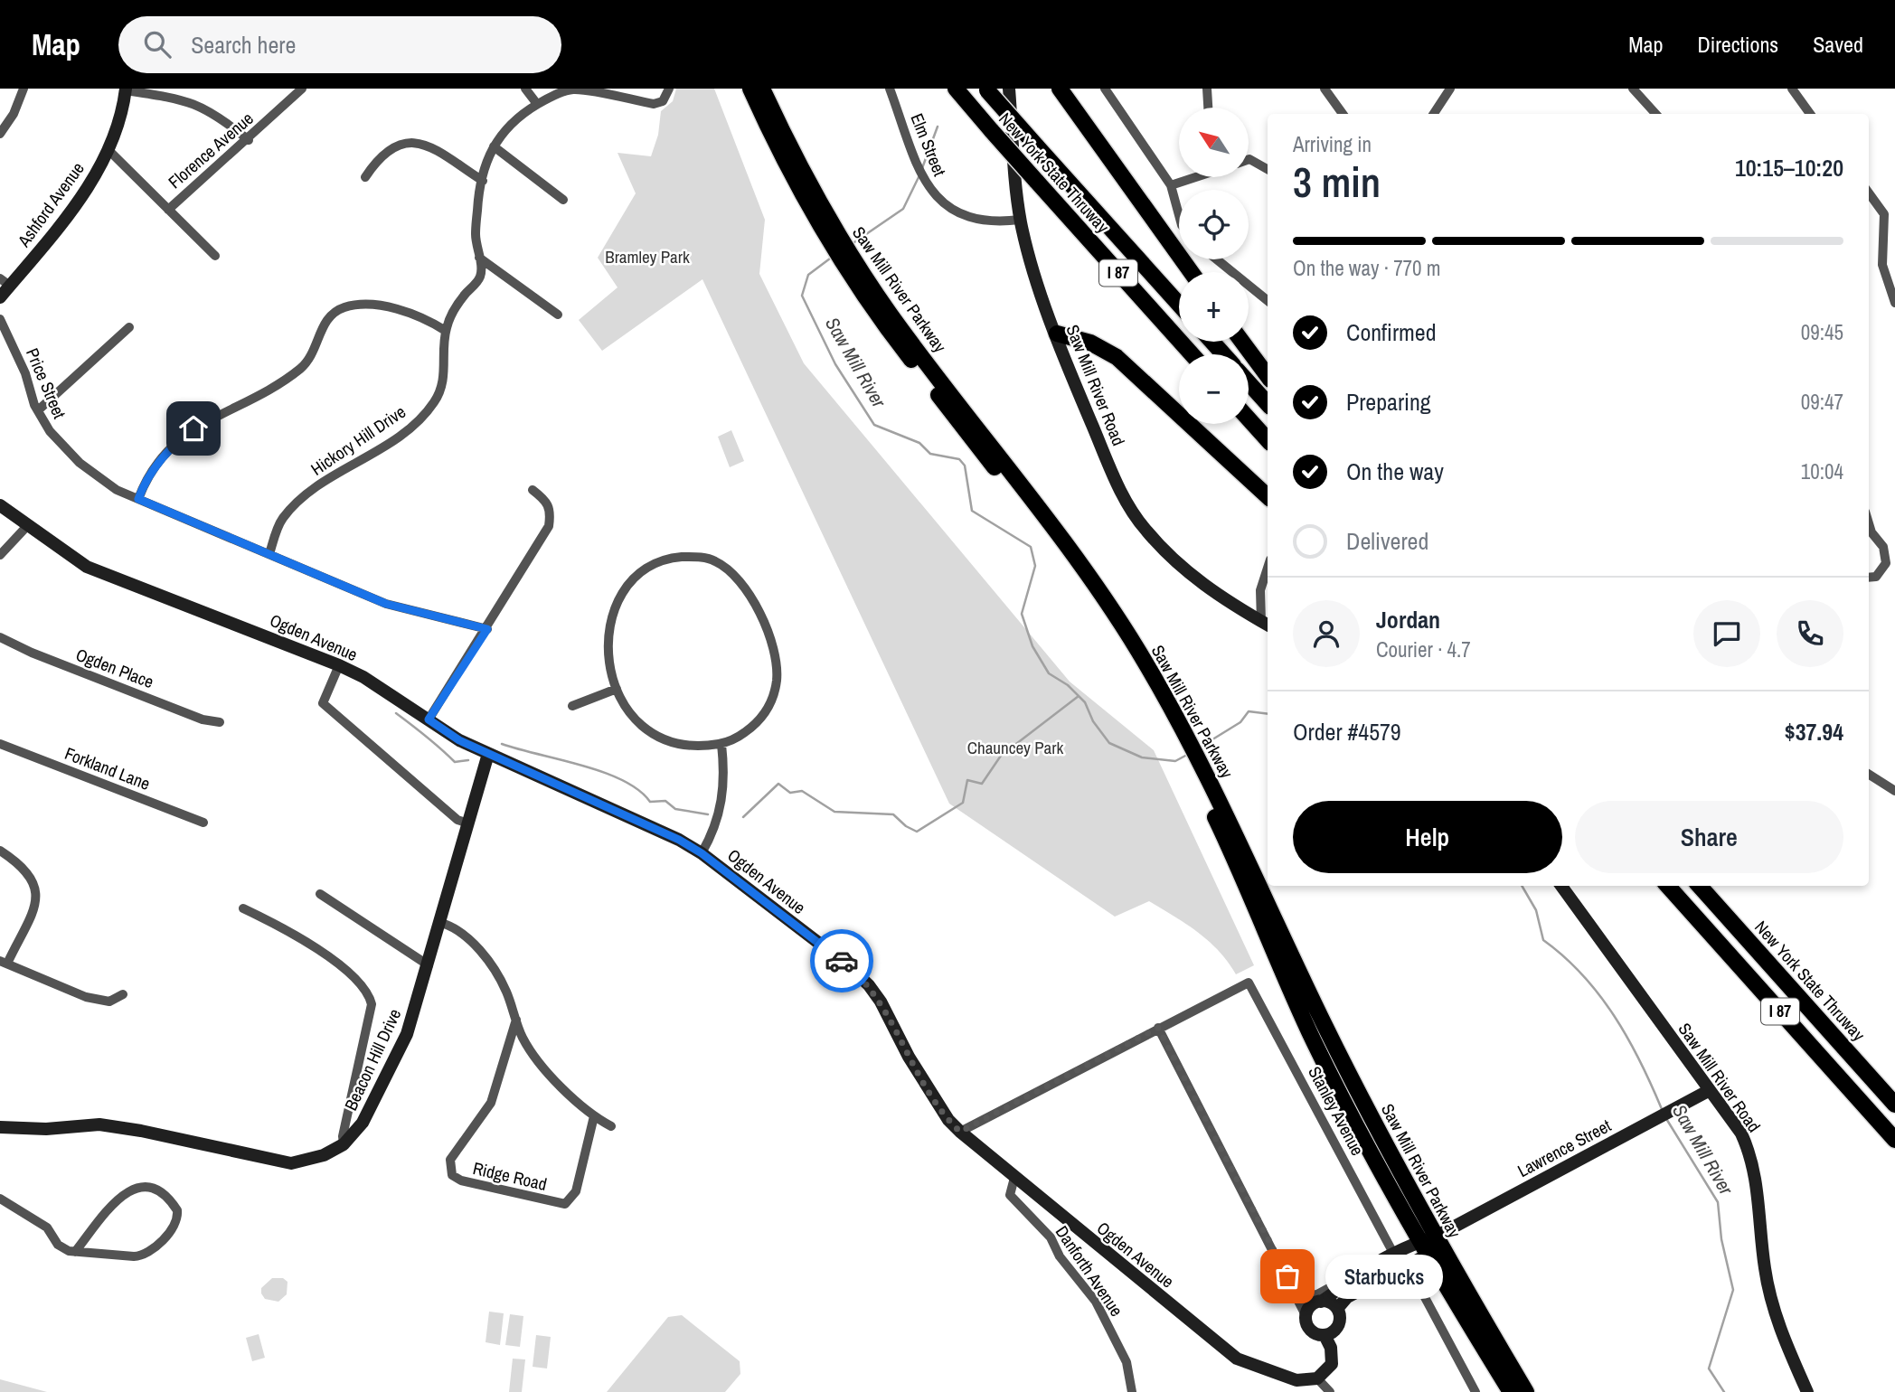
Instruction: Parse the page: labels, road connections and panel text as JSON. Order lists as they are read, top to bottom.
{
  "streets": {
    "highway": ["New York State Thruway", "I 87", "Saw Mill River Parkway"],
    "street": [
      "Elm Street",
      "Florence Avenue",
      "Ashford Avenue",
      "Price Street",
      "Saw Mill River Road",
      "Hickory Hill Drive",
      "Ogden Avenue",
      "Ogden Place",
      "Forkland Lane",
      "Beacon Hill Drive",
      "Stanley Avenue",
      "Lawrence Street",
      "Ridge Road",
      "Danforth Avenue"
    ]
  },
  "crossings": [
    ["Elm Street", "Saw Mill River Road"],
    ["Saw Mill River Parkway", "Lawrence Street"],
    ["Price Street", "Hickory Hill Drive"],
    ["Saw Mill River Road", "Lawrence Street"],
    ["Ogden Avenue", "Beacon Hill Drive"],
    ["Ogden Avenue", "Danforth Avenue"],
    ["Stanley Avenue", "Lawrence Street"]
  ],
  "water": ["Saw Mill River"],
  "parks": ["Bramley Park", "Chauncey Park"],
  "places": ["Starbucks"],
  "north": "top left",
  "page": {
    "header": "Map",
    "search": "Search here",
    "nav": ["Map", "Directions", "Saved"],
    "map_buttons": ["+", "−"],
    "heading": ["3 min", "Arriving in", "10:15–10:20"],
    "panel": [
      "Jordan",
      "Courier · 4.7",
      "Order #4579",
      "$37.94"
    ],
    "bar": "On the way · 770 m",
    "list": [
      ["Confirmed", "09:45"],
      ["Preparing", "09:47"],
      ["On the way", "10:04"],
      "Delivered"
    ],
    "buttons": ["Help", "Share"],
    "bubble": "Starbucks"
  }
}
